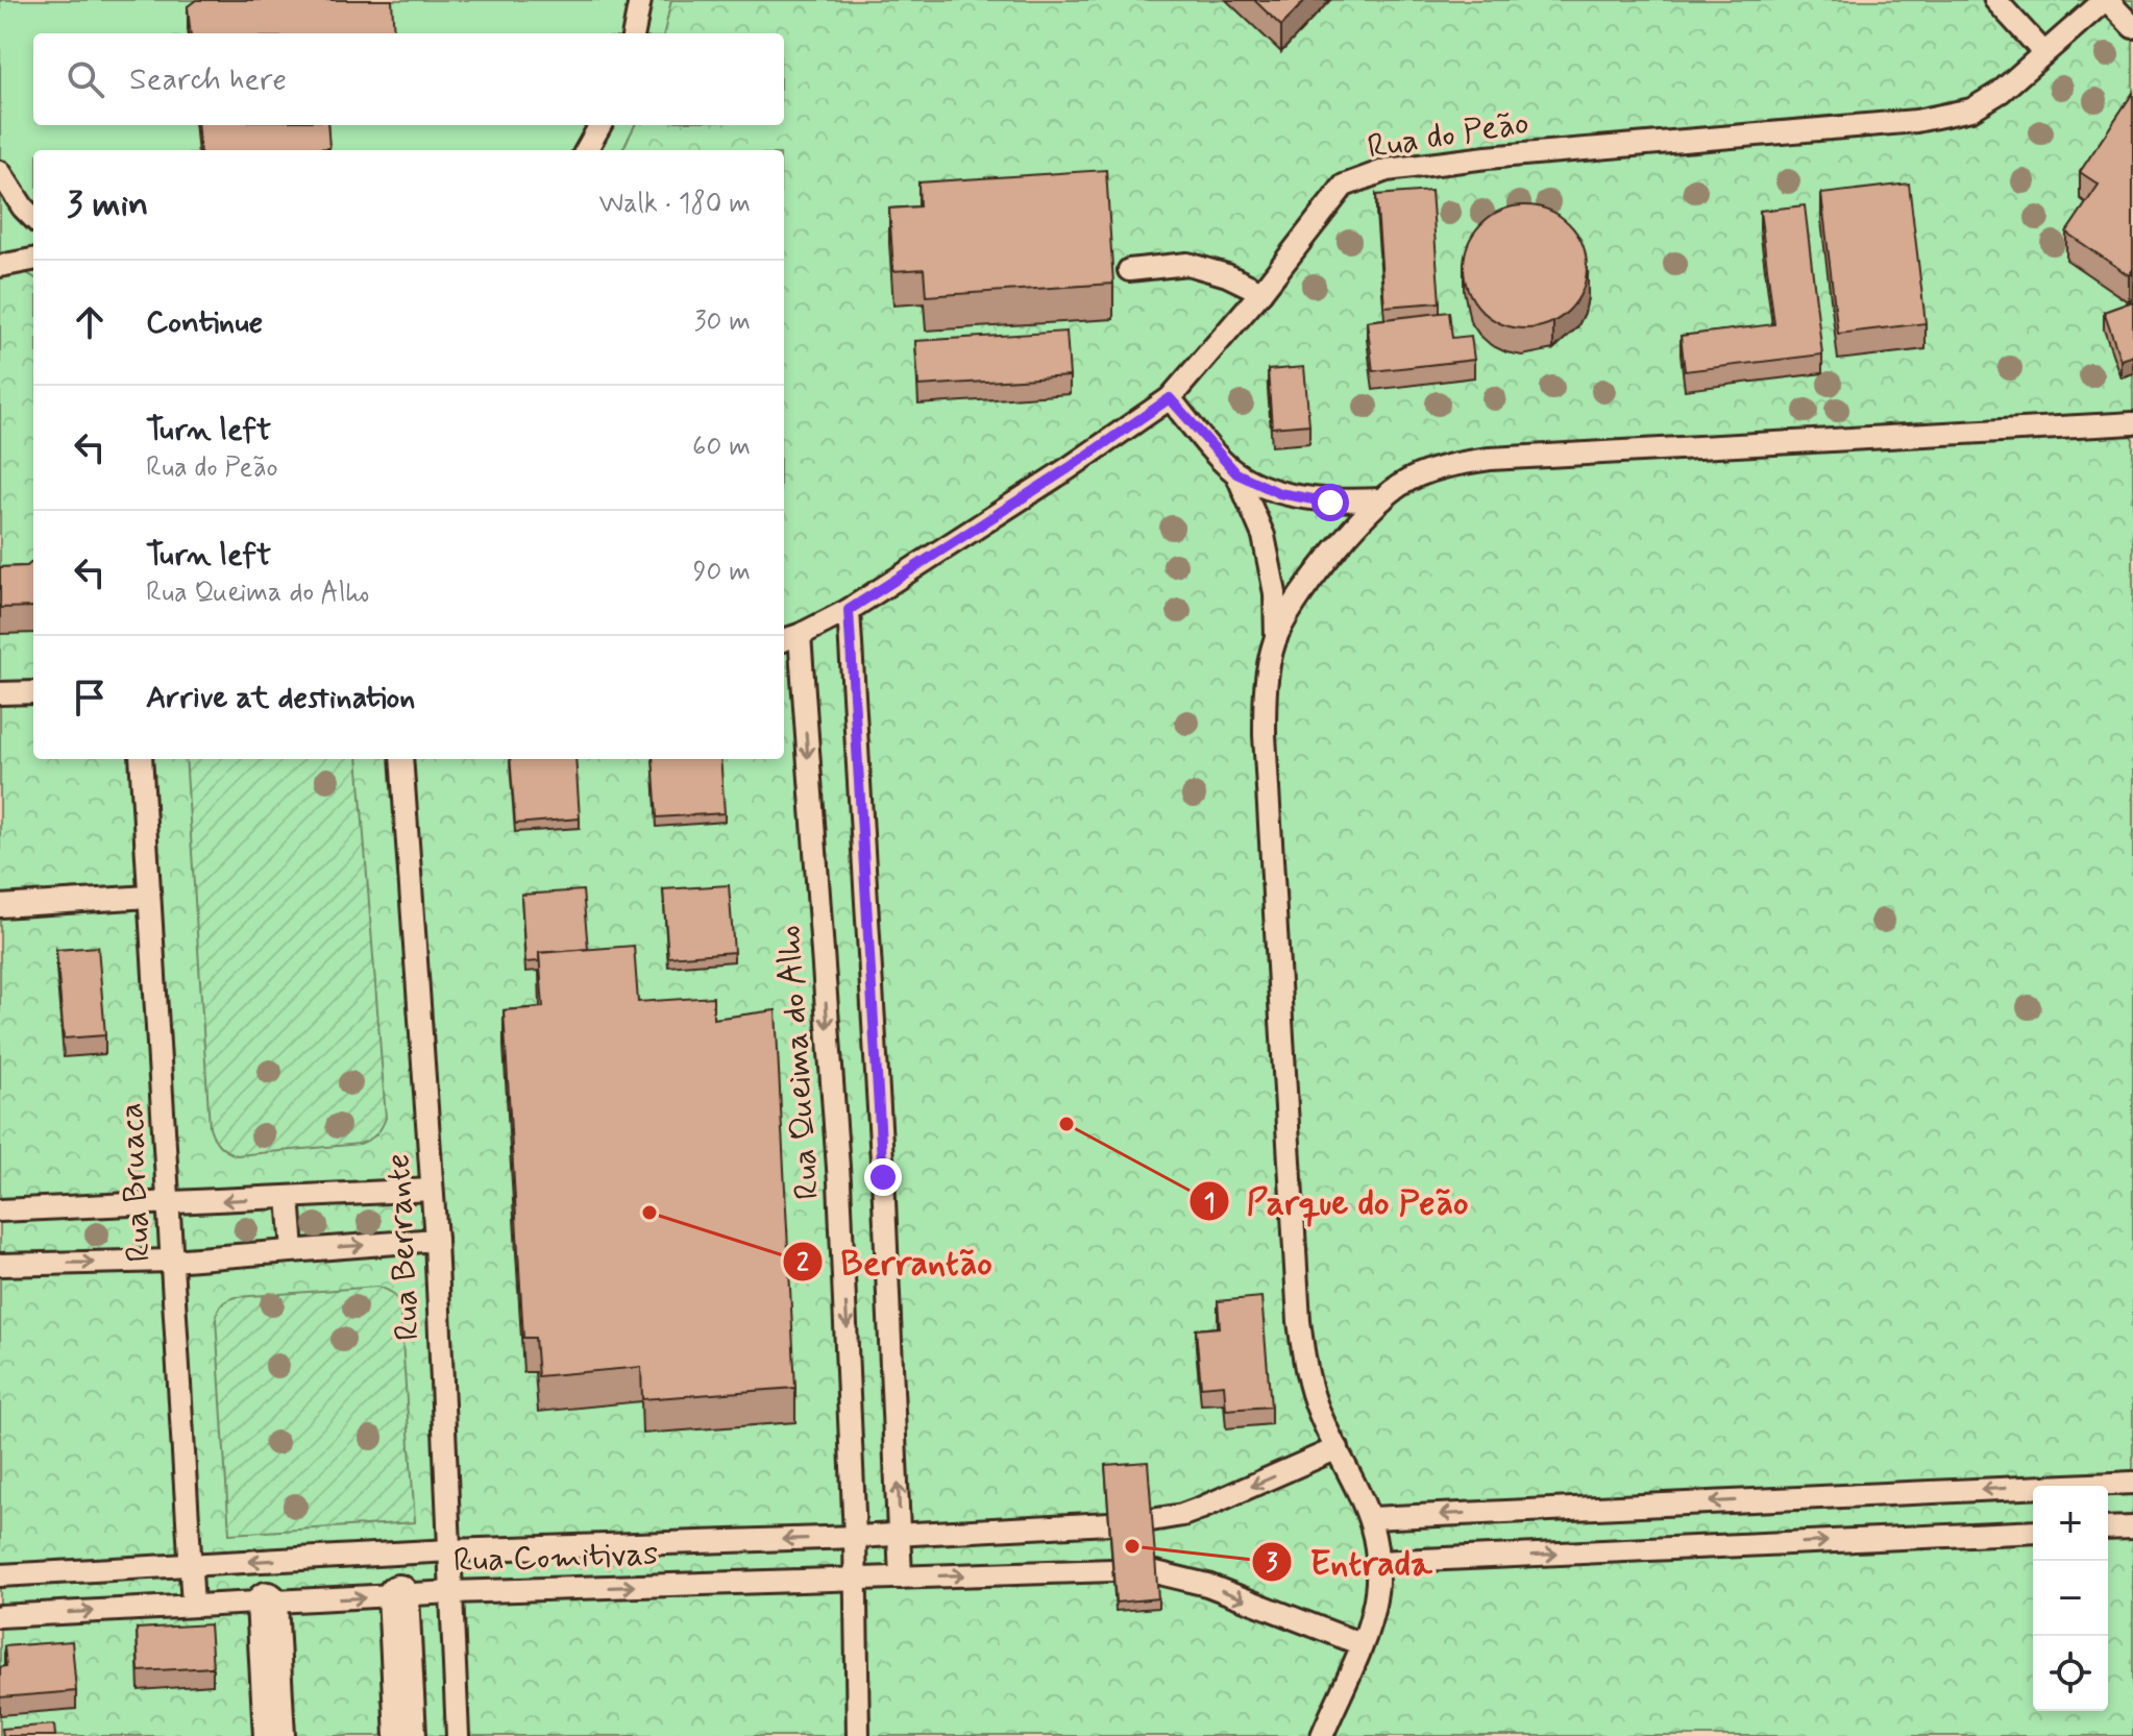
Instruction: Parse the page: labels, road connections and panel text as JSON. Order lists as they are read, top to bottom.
{
  "streets": {
    "lane": [
      "Rua do Peão",
      "Rua Queima do Alho",
      "Rua Bruaca",
      "Rua Berrante",
      "Rua Comitivas"
    ]
  },
  "crossings": [
    ["Rua do Peão", "Rua Queima do Alho"],
    ["Rua Queima do Alho", "Rua Comitivas"],
    ["Rua Bruaca", "Rua Comitivas"],
    ["Rua Berrante", "Rua Comitivas"]
  ],
  "places": ["Parque do Peão", "Berrantão", "Entrada"],
  "page": {
    "search": "Search here",
    "heading": ["3 min", "Walk · 180 m"],
    "list": [
      ["Continue", "30 m"],
      ["Turn left", "Rua do Peão", "60 m"],
      ["Turn left", "Rua Queima do Alho", "90 m"],
      "Arrive at destination"
    ],
    "map_buttons": ["+", "−"]
  }
}
